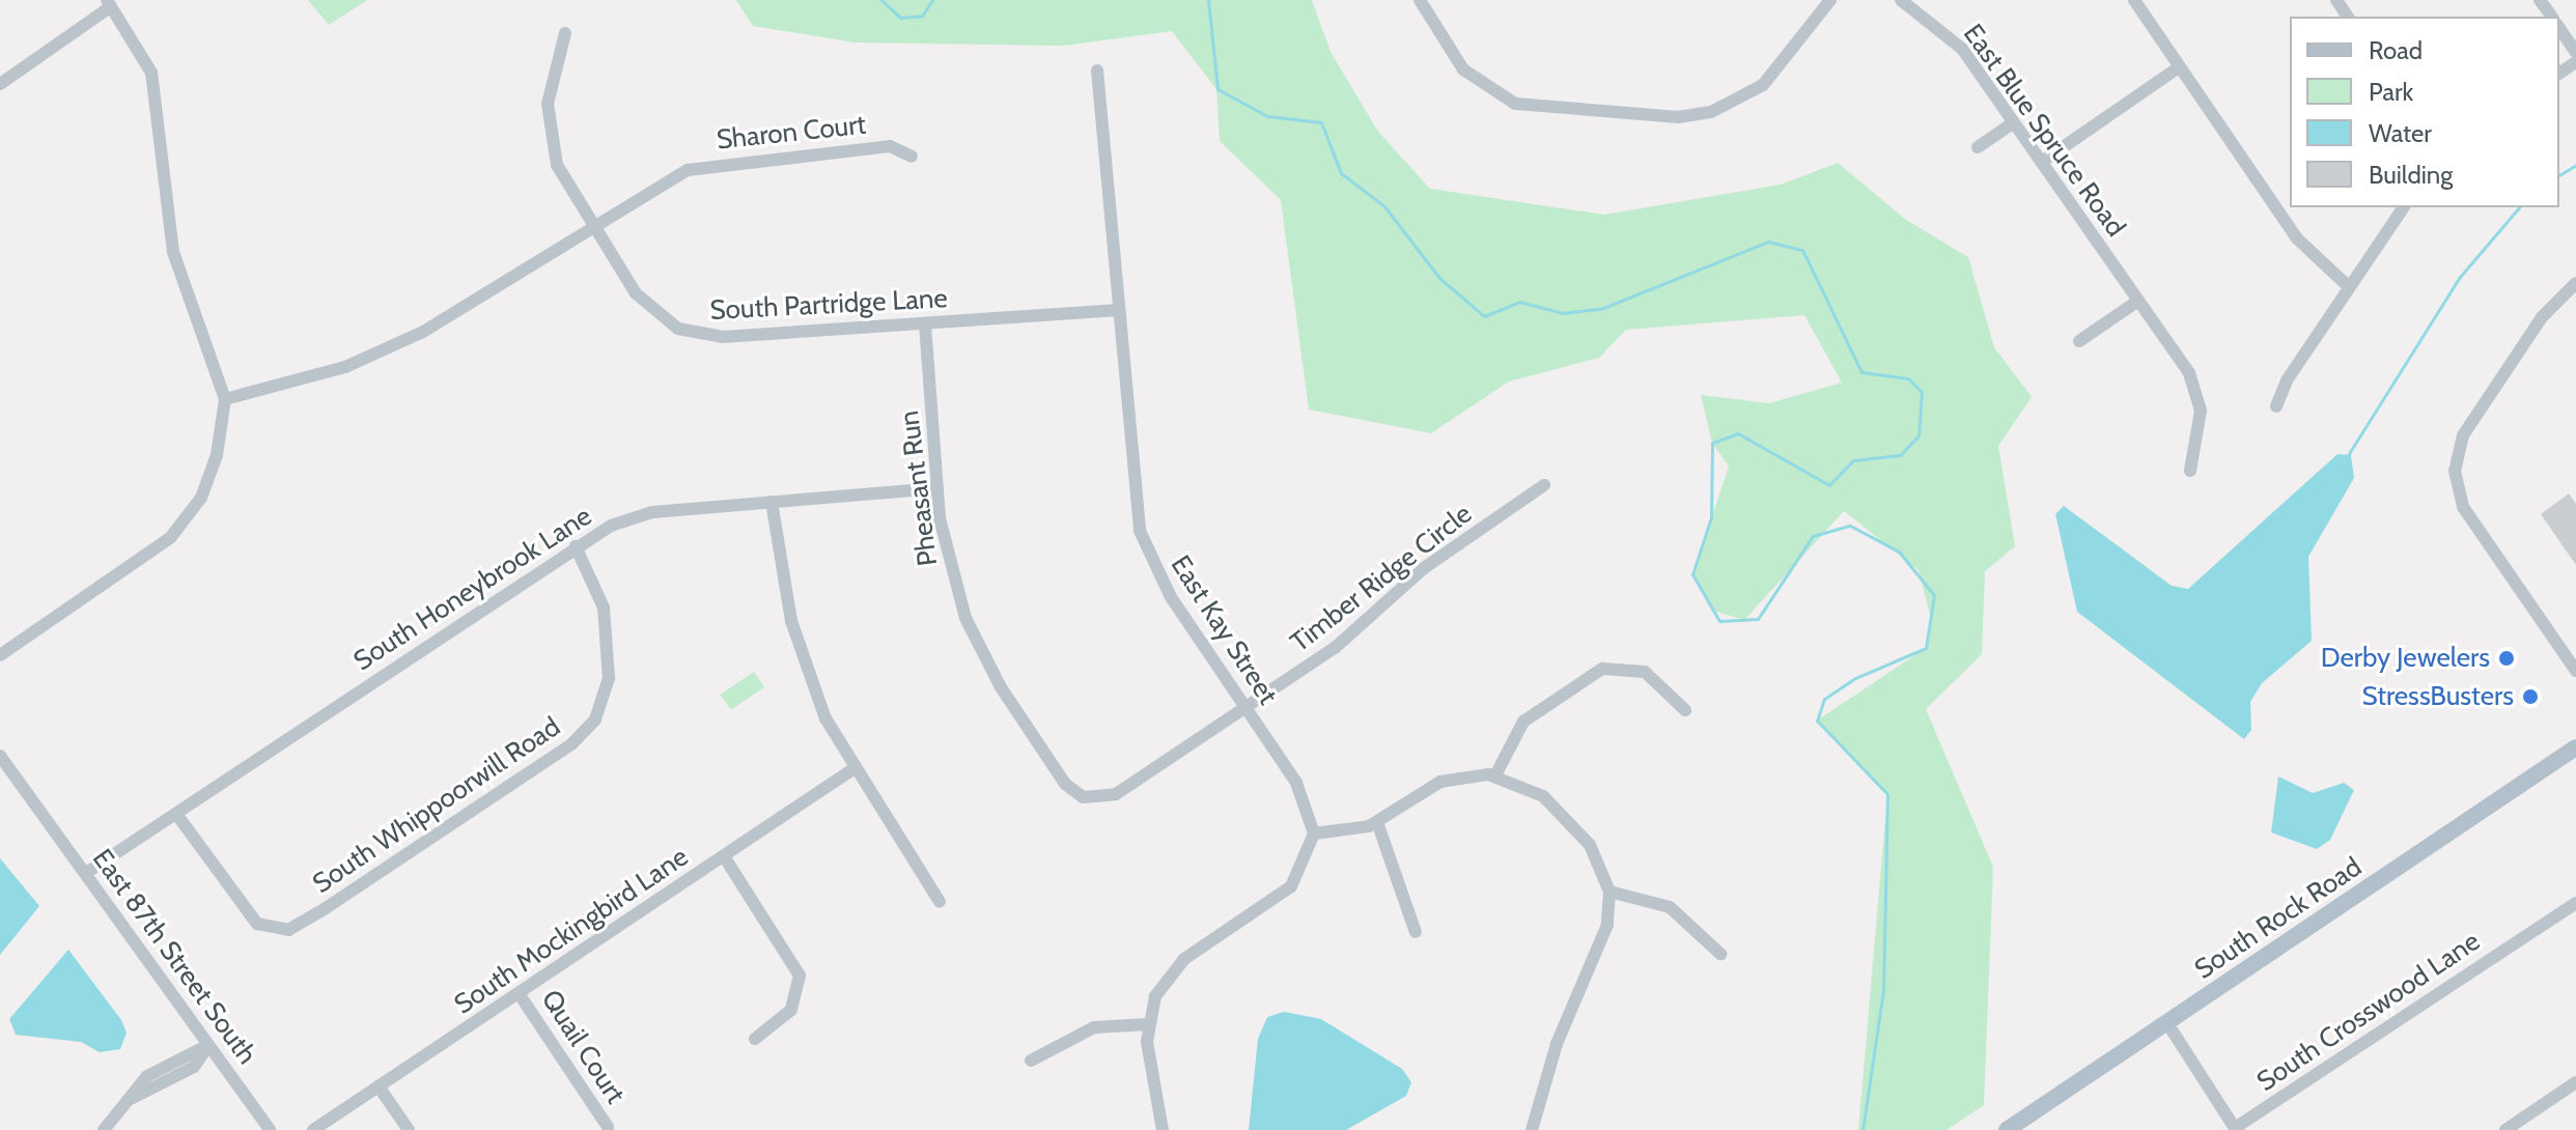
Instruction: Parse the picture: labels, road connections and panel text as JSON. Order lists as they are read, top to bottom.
{
  "streets": {
    "main road": ["South Rock Road"],
    "street": [
      "East Blue Spruce Road",
      "Sharon Court",
      "South Partridge Lane",
      "Pheasant Run",
      "Timber Ridge Circle",
      "South Honeybrook Lane",
      "East Kay Street",
      "South Whippoorwill Road",
      "South Mockingbird Lane",
      "East 87th Street South",
      "South Crosswood Lane",
      "Quail Court"
    ]
  },
  "crossings": [
    ["Sharon Court", "South Partridge Lane"],
    ["South Partridge Lane", "Pheasant Run"],
    ["South Partridge Lane", "East Kay Street"],
    ["Pheasant Run", "Timber Ridge Circle"],
    ["Pheasant Run", "South Honeybrook Lane"],
    ["Timber Ridge Circle", "East Kay Street"],
    ["South Honeybrook Lane", "South Whippoorwill Road"],
    ["South Honeybrook Lane", "East 87th Street South"],
    ["South Mockingbird Lane", "Quail Court"]
  ],
  "places": ["Derby Jewelers", "StressBusters"],
  "legend": [
    "Road",
    "Park",
    "Water",
    "Building"
  ]
}
